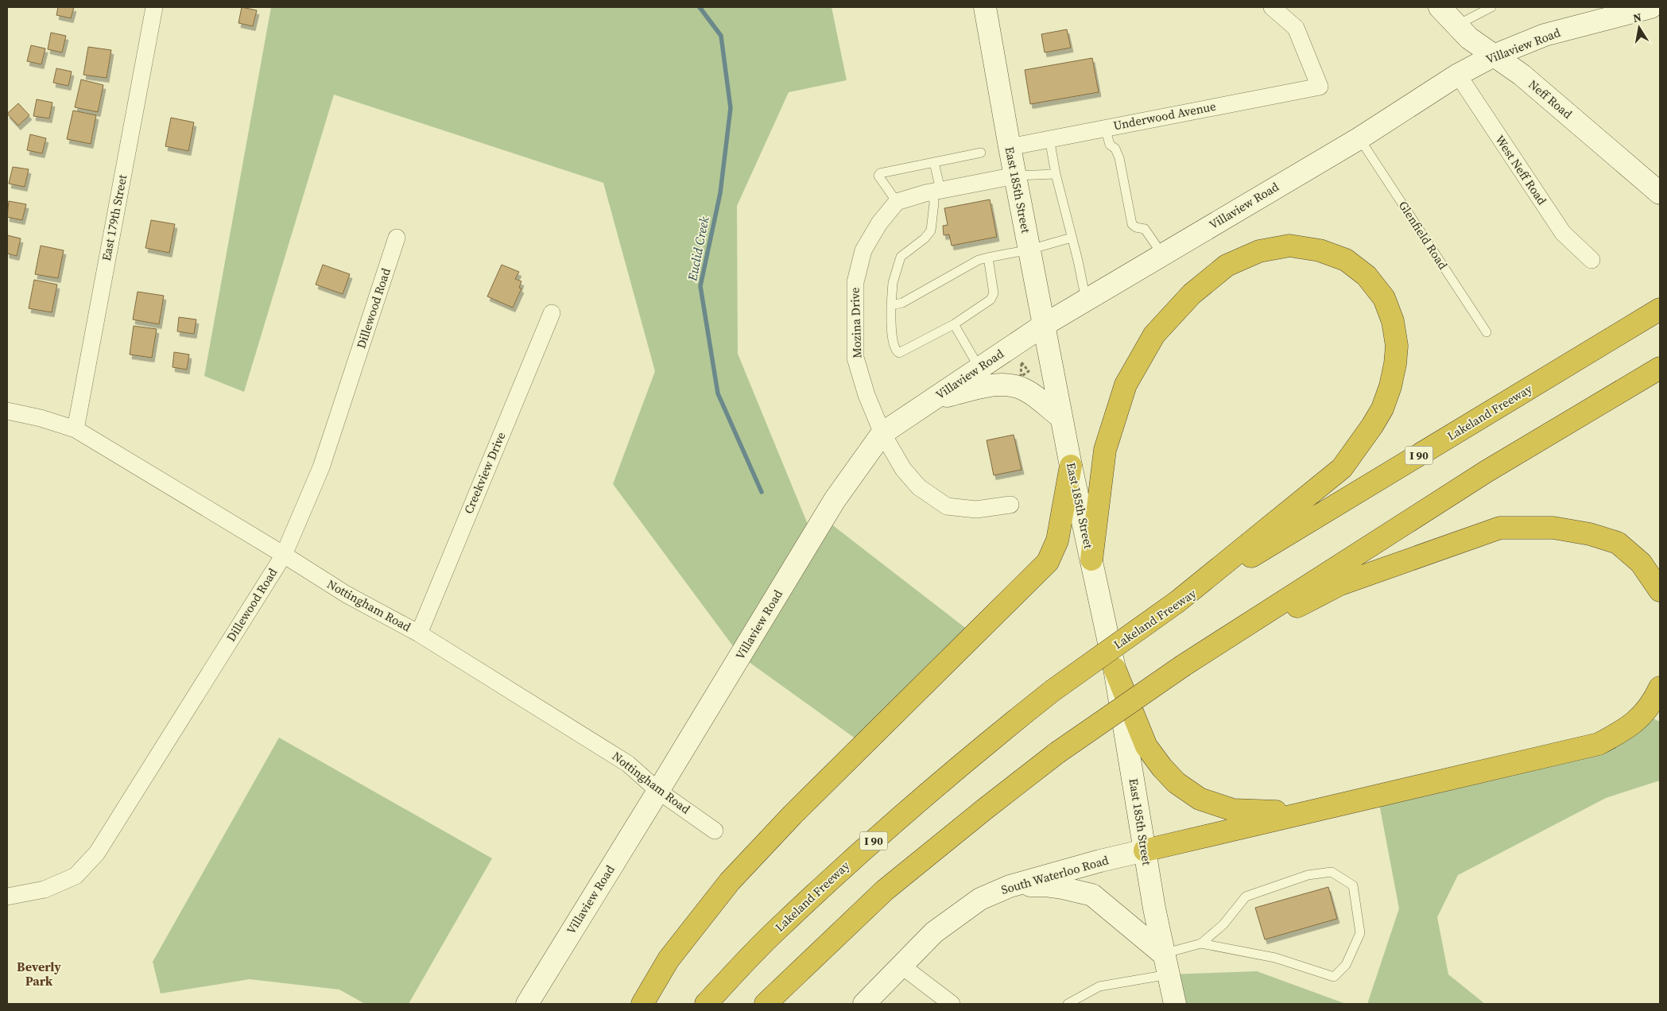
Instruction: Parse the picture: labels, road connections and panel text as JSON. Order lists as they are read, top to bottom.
{
  "streets": {
    "highway": ["Lakeland Freeway", "I 90"],
    "street": [
      "Villaview Road",
      "Neff Road",
      "Underwood Avenue",
      "West Neff Road",
      "East 185th Street",
      "East 179th Street",
      "Dillewood Road",
      "Mozina Drive",
      "Creekview Drive",
      "Nottingham Road",
      "South Waterloo Road"
    ],
    "lane": ["Glenfield Road"]
  },
  "crossings": [
    ["Villaview Road", "Neff Road"],
    ["Villaview Road", "West Neff Road"],
    ["Villaview Road", "East 185th Street"],
    ["Villaview Road", "Glenfield Road"],
    ["Villaview Road", "Mozina Drive"],
    ["Villaview Road", "Nottingham Road"],
    ["Underwood Avenue", "East 185th Street"],
    ["East 185th Street", "South Waterloo Road"],
    ["East 179th Street", "Nottingham Road"],
    ["Dillewood Road", "Nottingham Road"],
    ["Creekview Drive", "Nottingham Road"]
  ],
  "districts": ["Beverly Park"],
  "water": ["Euclid Creek"],
  "north": "top"
}
